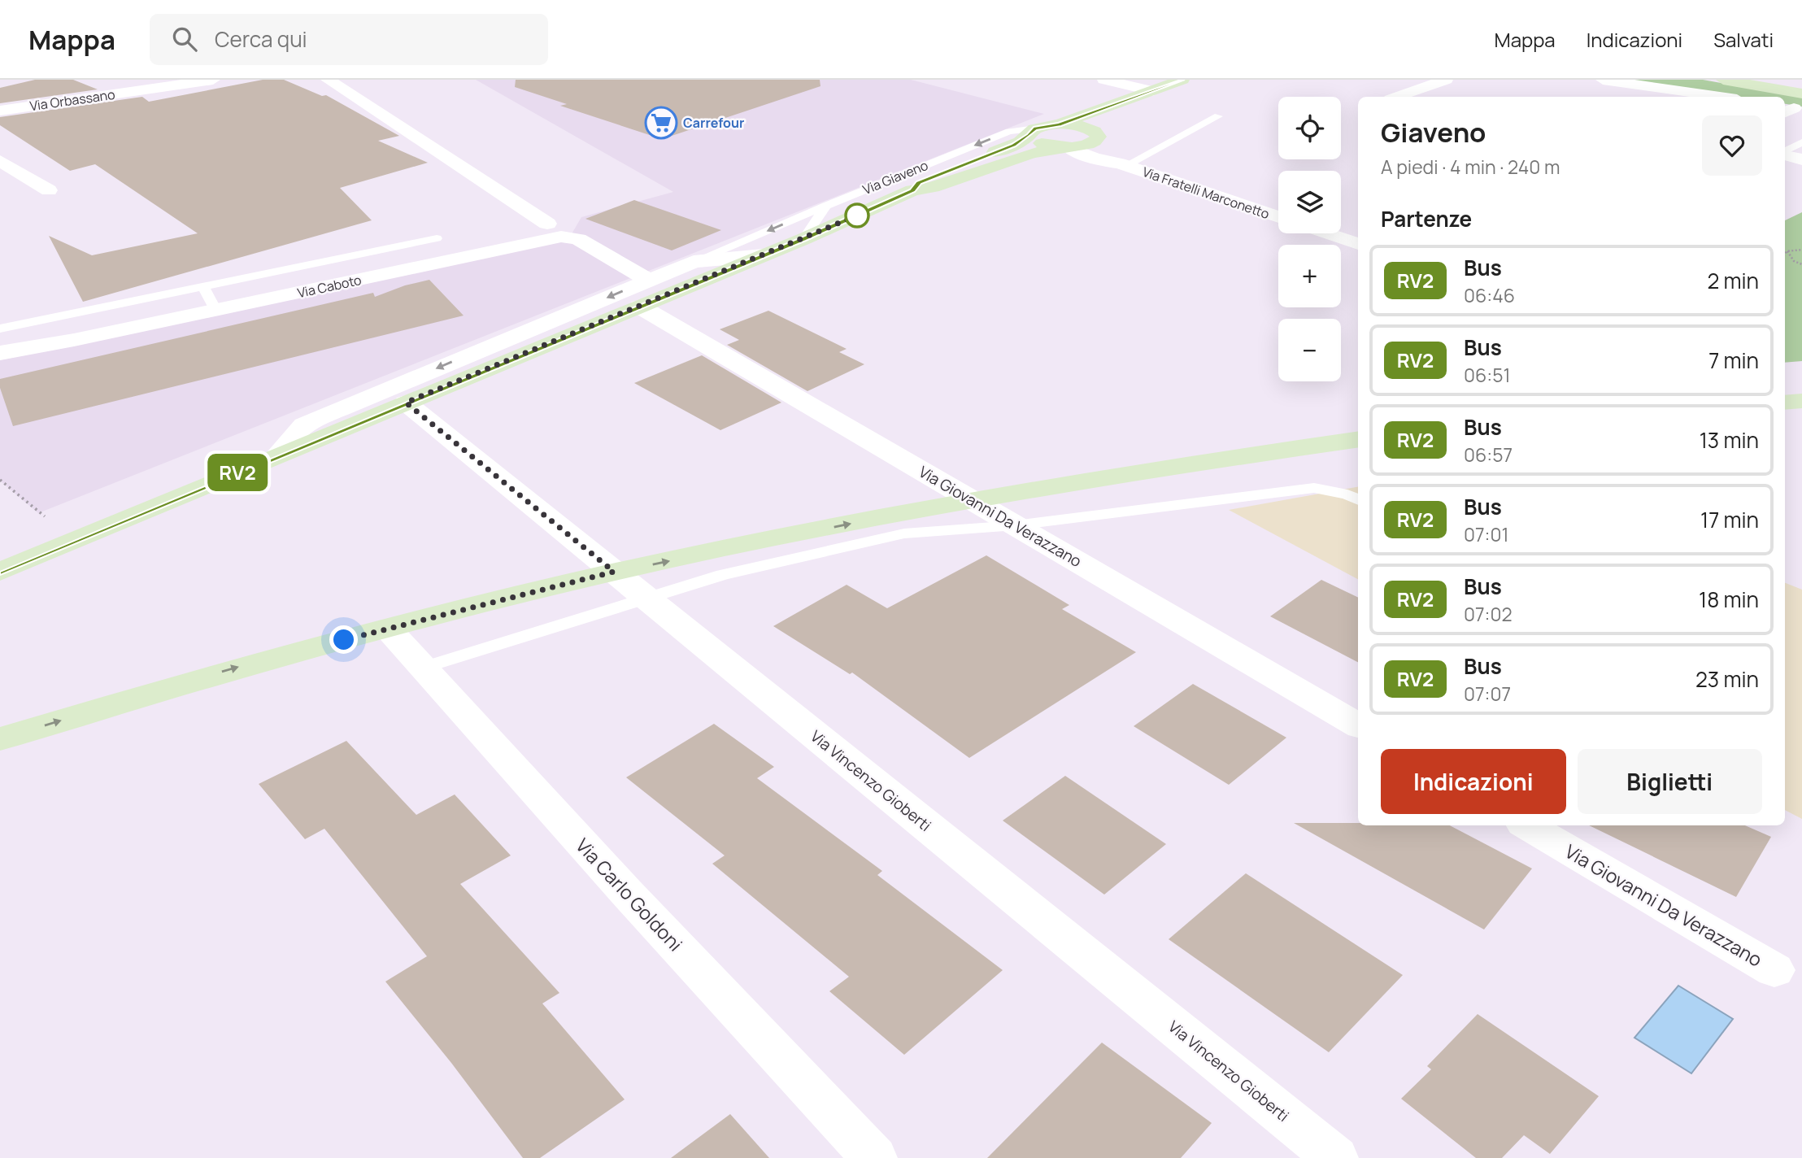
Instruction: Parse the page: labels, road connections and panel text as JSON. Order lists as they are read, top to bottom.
{
  "streets": {
    "main road": ["Via Giaveno"],
    "street": [
      "Via Orbassano",
      "Via Fratelli Marconetto",
      "Via Caboto",
      "Via Giovanni Da Verazzano",
      "Via Vincenzo Gioberti",
      "Via Carlo Goldoni"
    ]
  },
  "crossings": [
    ["Via Giaveno", "Via Fratelli Marconetto"],
    ["Via Giaveno", "Via Giovanni Da Verazzano"],
    ["Via Giaveno", "Via Vincenzo Gioberti"]
  ],
  "places": {
    "supermarket": ["Carrefour"]
  },
  "lines": ["bus line RV2"],
  "page": {
    "header": "Mappa",
    "search": "Cerca qui",
    "nav": ["Mappa", "Indicazioni", "Salvati"],
    "on_map": "RV2",
    "map_buttons": ["+", "−"],
    "heading": [
      ["Giaveno", "A piedi · 4 min · 240 m"],
      "Partenze"
    ],
    "list": [
      {
        "mark": "RV2",
        "name": "Bus",
        "note": "06:46",
        "value": "2 min"
      },
      {
        "mark": "RV2",
        "name": "Bus",
        "note": "06:51",
        "value": "7 min"
      },
      {
        "mark": "RV2",
        "name": "Bus",
        "note": "06:57",
        "value": "13 min"
      },
      {
        "mark": "RV2",
        "name": "Bus",
        "note": "07:01",
        "value": "17 min"
      },
      {
        "mark": "RV2",
        "name": "Bus",
        "note": "07:02",
        "value": "18 min"
      },
      {
        "mark": "RV2",
        "name": "Bus",
        "note": "07:07",
        "value": "23 min"
      }
    ],
    "buttons": ["Indicazioni", "Biglietti"]
  }
}
